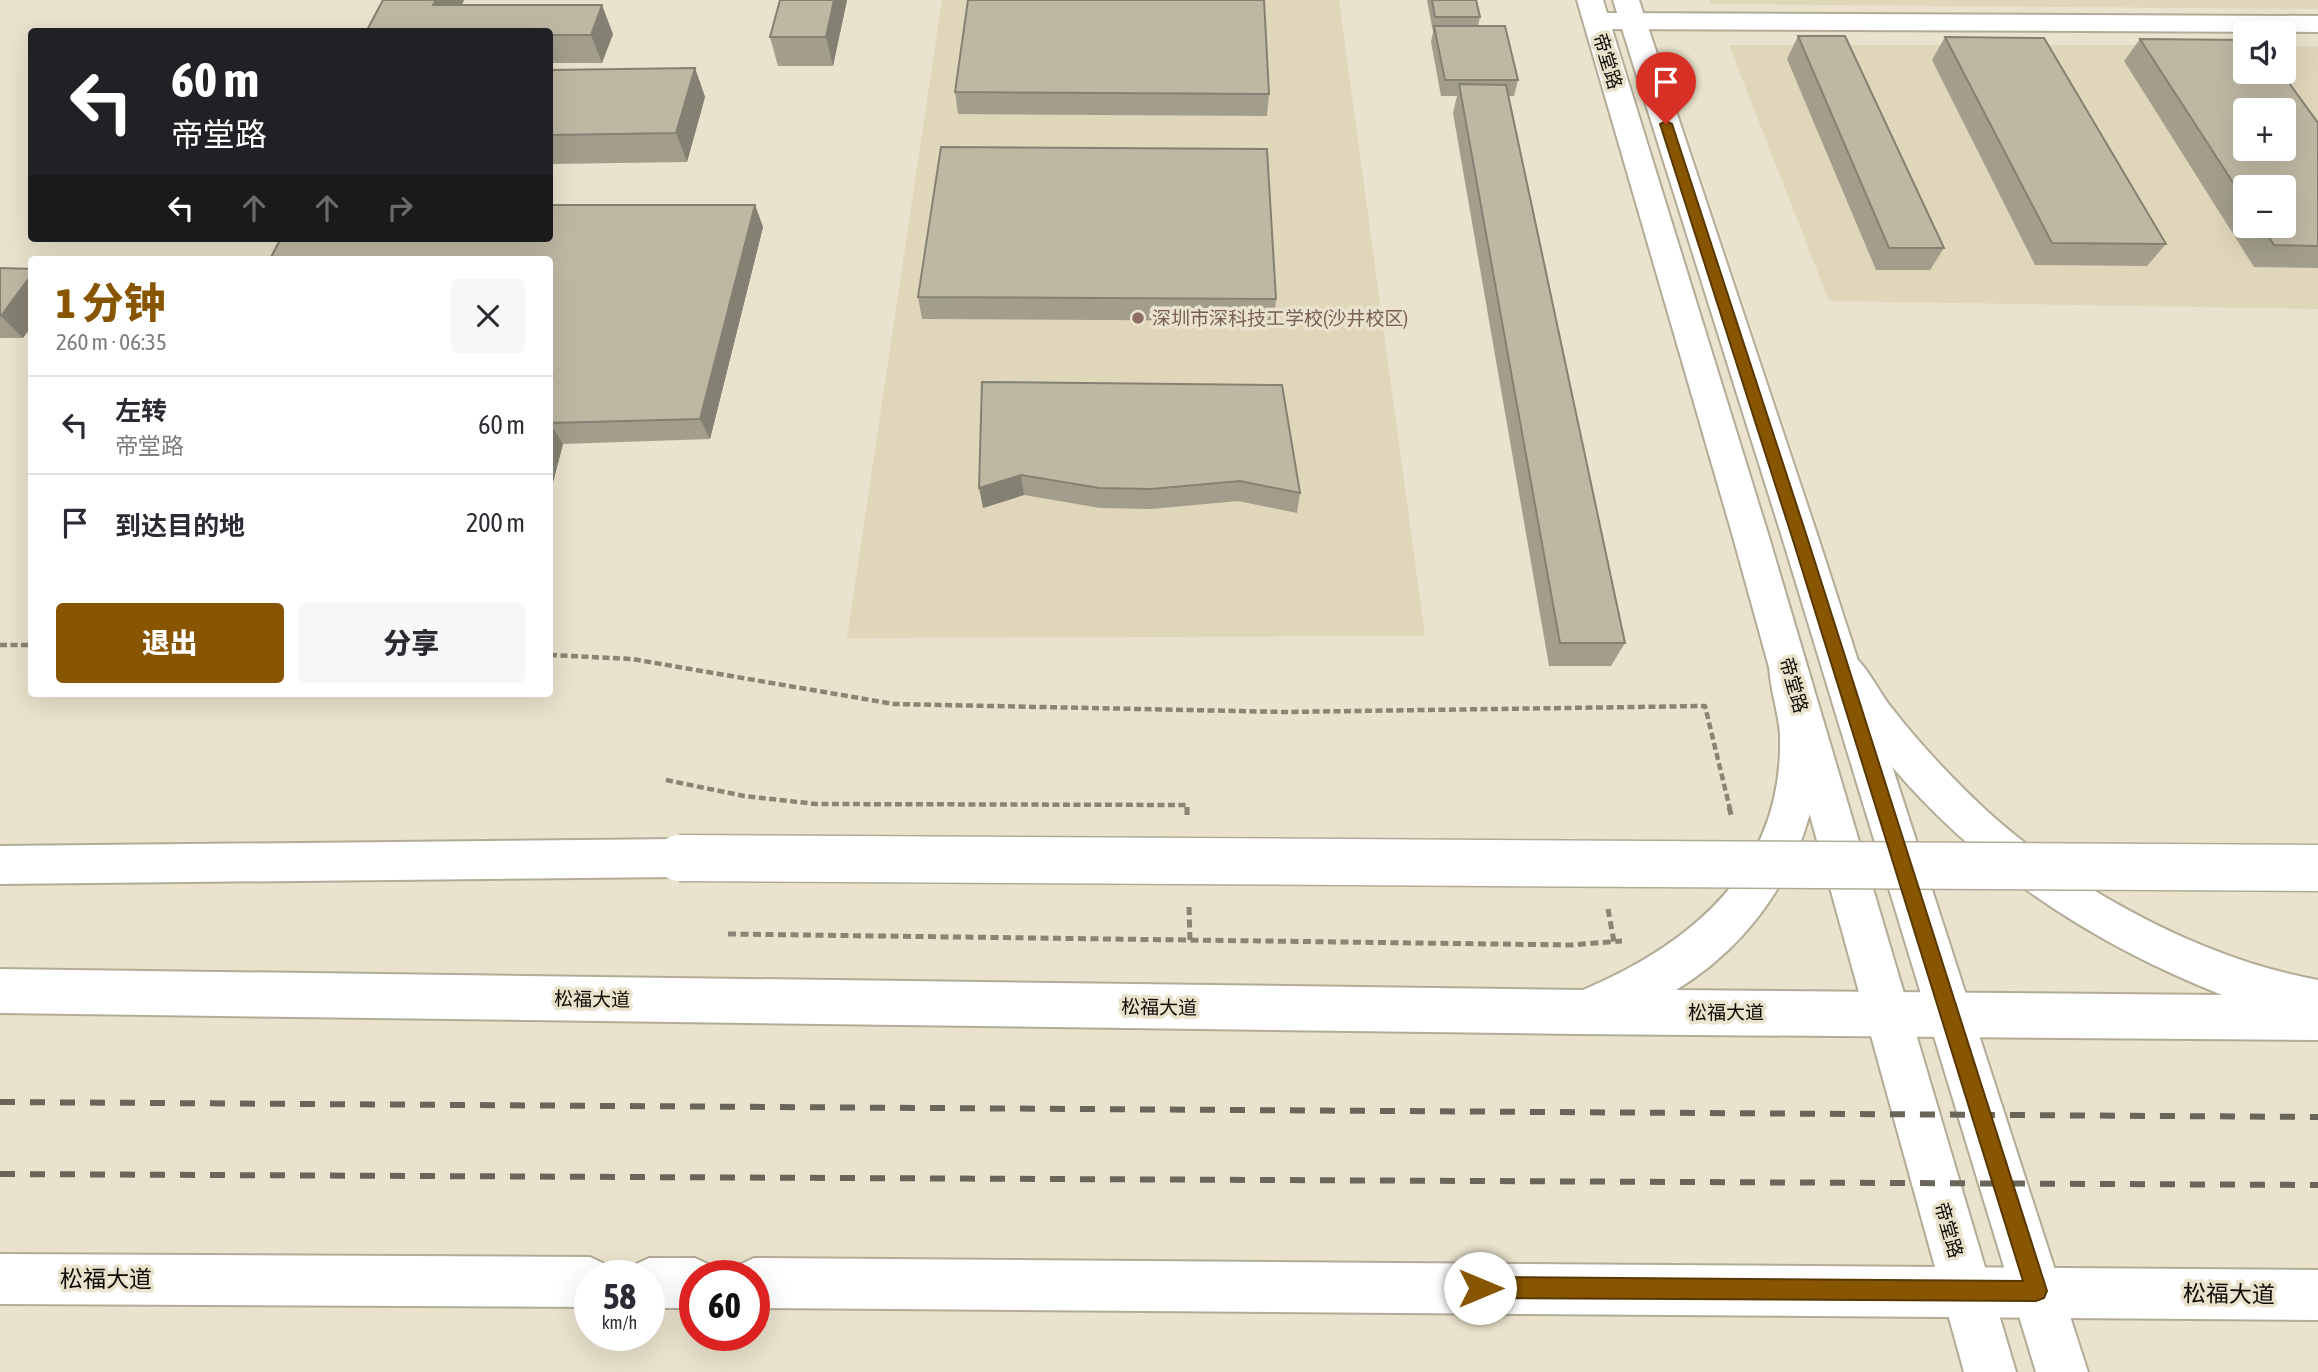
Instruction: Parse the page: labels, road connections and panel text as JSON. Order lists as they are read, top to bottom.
{
  "streets": {
    "main road": ["帝堂路", "松福大道"]
  },
  "crossings": [
    ["帝堂路", "松福大道"]
  ],
  "places": ["深圳市深科技工学校(沙井校区)"],
  "page": {
    "map_buttons": ["+", "−"],
    "turn": ["60 m", "帝堂路"],
    "heading": ["1 分钟", "260 m · 06:35"],
    "list": [
      {
        "name": "左转",
        "note": "帝堂路",
        "value": "60 m"
      },
      {
        "name": "到达目的地",
        "value": "200 m"
      }
    ],
    "buttons": ["退出", "分享"],
    "speed": "58 km/h",
    "limit": "60"
  }
}
